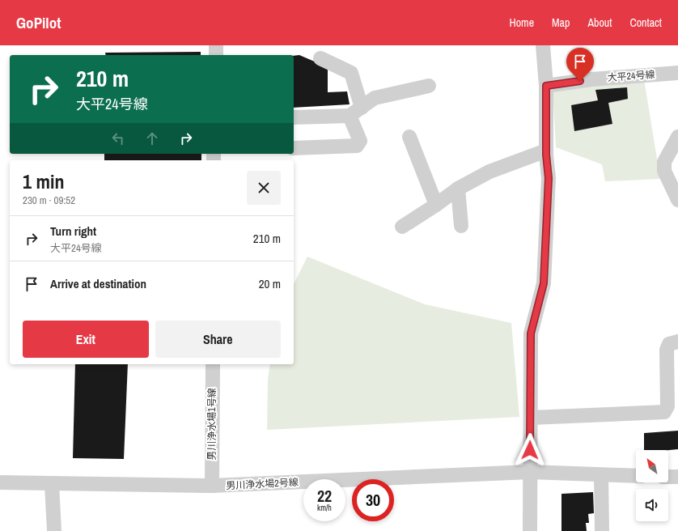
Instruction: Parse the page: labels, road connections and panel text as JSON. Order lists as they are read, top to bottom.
{
  "streets": {
    "street": ["大平24号線", "男川浄水場1号線", "男川浄水場2号線"]
  },
  "crossings": [
    ["男川浄水場1号線", "男川浄水場2号線"]
  ],
  "north": "top left",
  "page": {
    "header": "GoPilot",
    "nav": [
      "Home",
      "Map",
      "About",
      "Contact"
    ],
    "turn": ["210 m", "大平24号線"],
    "heading": ["1 min", "230 m · 09:52"],
    "list": [
      {
        "name": "Turn right",
        "note": "大平24号線",
        "value": "210 m"
      },
      {
        "name": "Arrive at destination",
        "value": "20 m"
      }
    ],
    "buttons": ["Exit", "Share"],
    "speed": "22 km/h",
    "limit": "30"
  }
}
